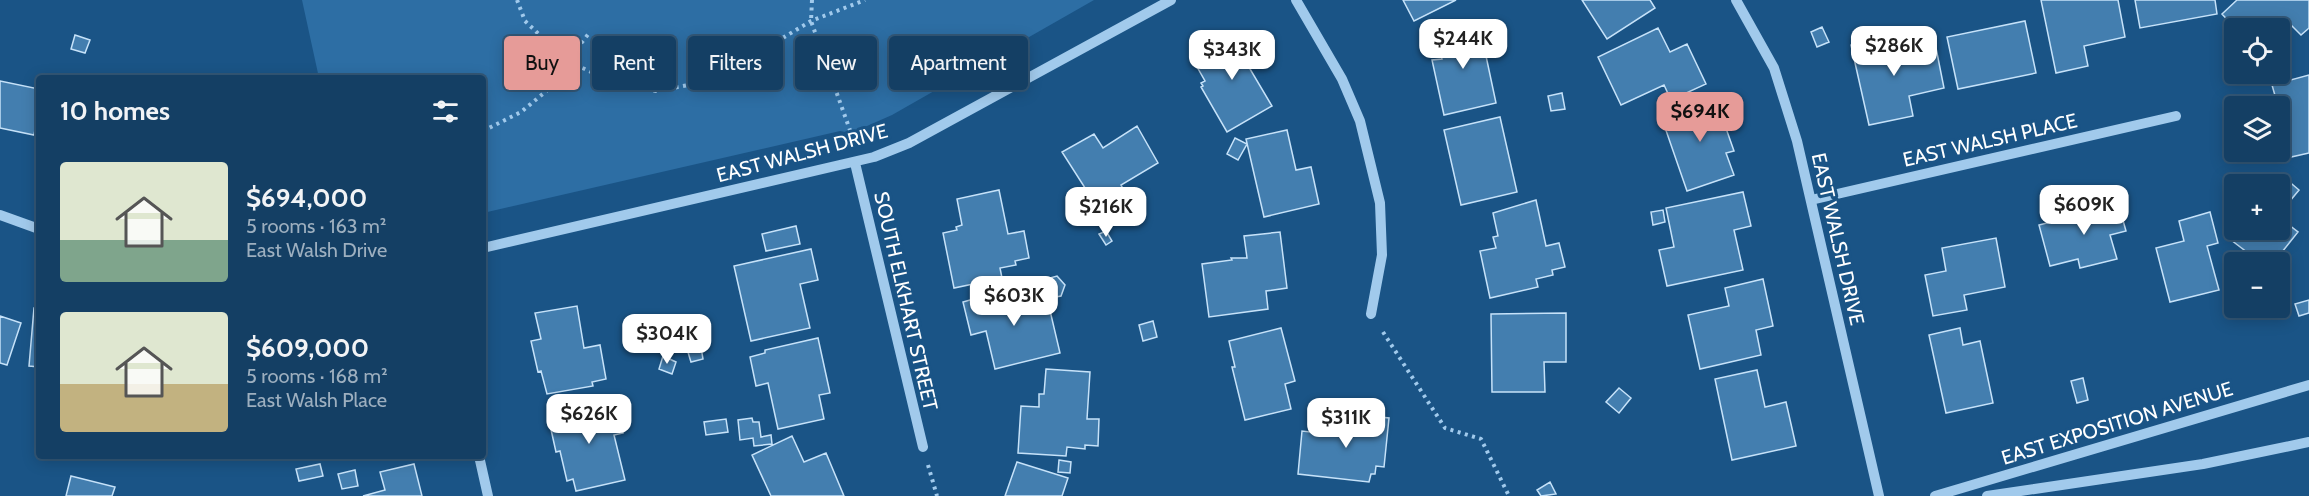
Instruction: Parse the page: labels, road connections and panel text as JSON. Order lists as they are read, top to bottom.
{
  "streets": {
    "street": [
      "EAST WALSH PLACE",
      "EAST WALSH DRIVE",
      "SOUTH ELKHART STREET",
      "EAST EXPOSITION AVENUE"
    ]
  },
  "crossings": [
    ["EAST WALSH PLACE", "EAST WALSH DRIVE"],
    ["EAST WALSH DRIVE", "SOUTH ELKHART STREET"]
  ],
  "page": {
    "map_buttons": ["+", "−"],
    "price": [
      "$244K",
      "$286K",
      "$343K",
      "$694K",
      "$609K",
      "$216K",
      "$603K",
      "$304K",
      "$626K",
      "$311K"
    ],
    "chip": [
      "Buy",
      "Rent",
      "Filters",
      "New",
      "Apartment"
    ],
    "heading": "10 homes",
    "list": [
      {
        "name": "$694,000",
        "note": "5 rooms · 163 m² · East Walsh Drive"
      },
      {
        "name": "$609,000",
        "note": "5 rooms · 168 m² · East Walsh Place"
      }
    ]
  }
}
